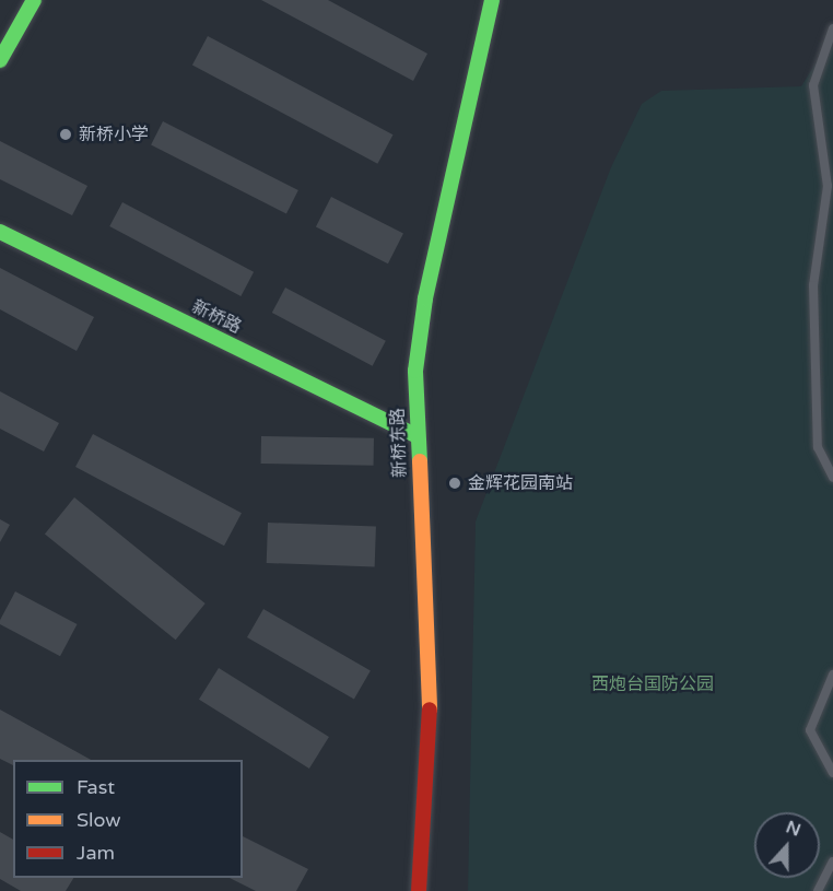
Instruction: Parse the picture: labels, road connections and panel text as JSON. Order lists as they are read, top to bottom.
{
  "streets": {
    "street": ["新桥路", "新桥东路"]
  },
  "crossings": [
    ["新桥路", "新桥东路"]
  ],
  "parks": ["西炮台国防公园"],
  "places": ["新桥小学", "金辉花园南站"],
  "legend": ["Fast", "Slow", "Jam"],
  "north": "top"
}
